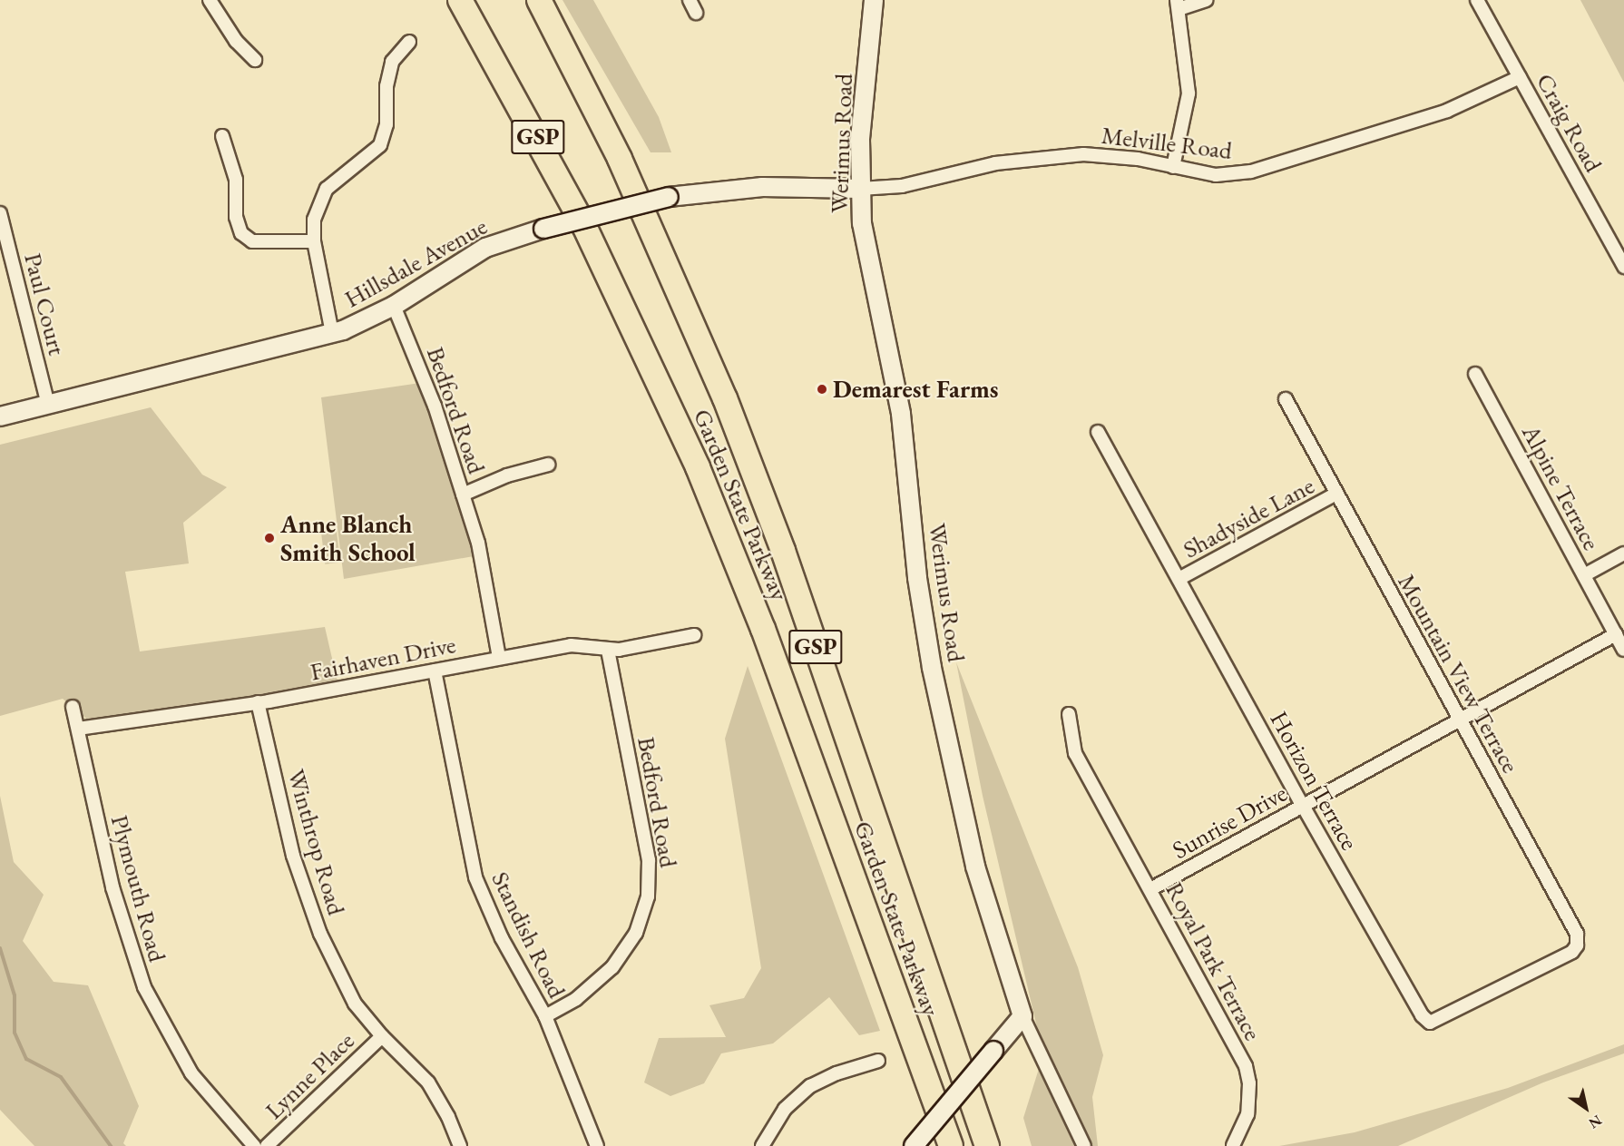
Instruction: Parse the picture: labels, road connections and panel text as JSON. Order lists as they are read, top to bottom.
{
  "streets": {
    "highway": ["GSP", "Garden State Parkway"],
    "main road": ["Werimus Road", "Hillsdale Avenue"],
    "street": [
      "Craig Road",
      "Melville Road",
      "Paul Court",
      "Bedford Road",
      "Alpine Terrace",
      "Shadyside Lane",
      "Fairhaven Drive",
      "Mountain View Terrace",
      "Horizon Terrace",
      "Sunrise Drive",
      "Winthrop Road",
      "Plymouth Road",
      "Standish Road",
      "Royal Park Terrace",
      "Lynne Place"
    ]
  },
  "crossings": [
    ["Craig Road", "Melville Road"],
    ["Melville Road", "Werimus Road"],
    ["Melville Road", "Hillsdale Avenue"],
    ["Werimus Road", "Hillsdale Avenue"],
    ["Hillsdale Avenue", "Paul Court"],
    ["Hillsdale Avenue", "Bedford Road"],
    ["Bedford Road", "Fairhaven Drive"],
    ["Bedford Road", "Standish Road"],
    ["Alpine Terrace", "Sunrise Drive"],
    ["Shadyside Lane", "Mountain View Terrace"],
    ["Shadyside Lane", "Horizon Terrace"],
    ["Fairhaven Drive", "Winthrop Road"],
    ["Fairhaven Drive", "Plymouth Road"],
    ["Fairhaven Drive", "Standish Road"],
    ["Mountain View Terrace", "Horizon Terrace"],
    ["Mountain View Terrace", "Sunrise Drive"],
    ["Horizon Terrace", "Sunrise Drive"],
    ["Sunrise Drive", "Royal Park Terrace"],
    ["Winthrop Road", "Lynne Place"]
  ],
  "places": ["Demarest Farms", "Anne Blanch Smith School"],
  "north": "bottom right"
}
